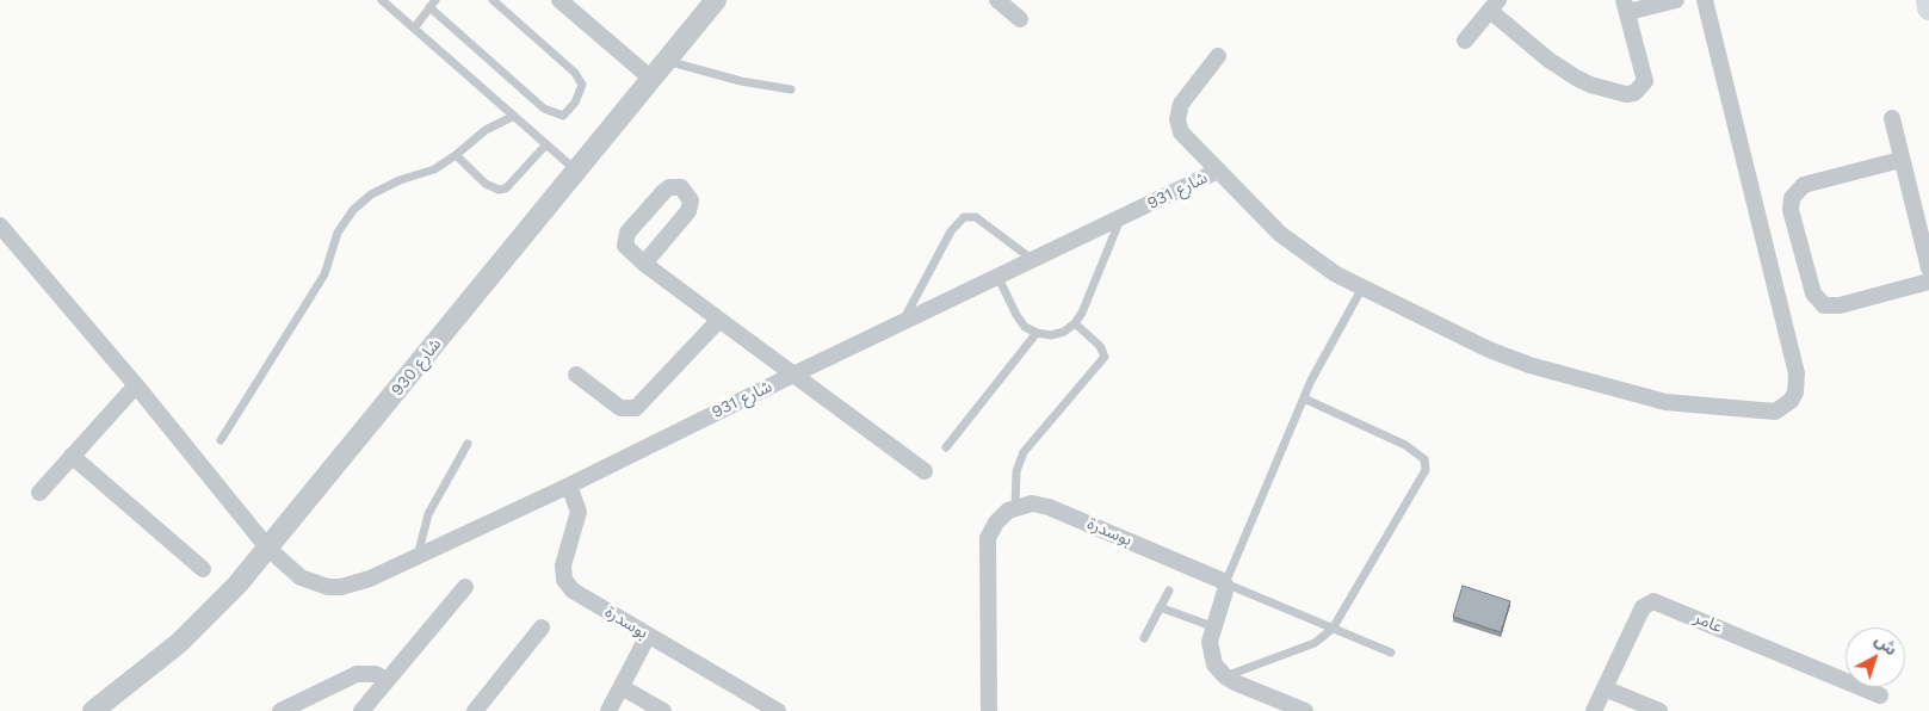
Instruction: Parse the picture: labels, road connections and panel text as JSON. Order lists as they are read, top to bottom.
{
  "streets": {
    "street": [
      "شارع 931",
      "شارع 930",
      "بوسدرة",
      "عامر"
    ]
  },
  "crossings": [
    ["شارع 931", "شارع 930"],
    ["شارع 931", "بوسدرة"]
  ],
  "north": "top right"
}
